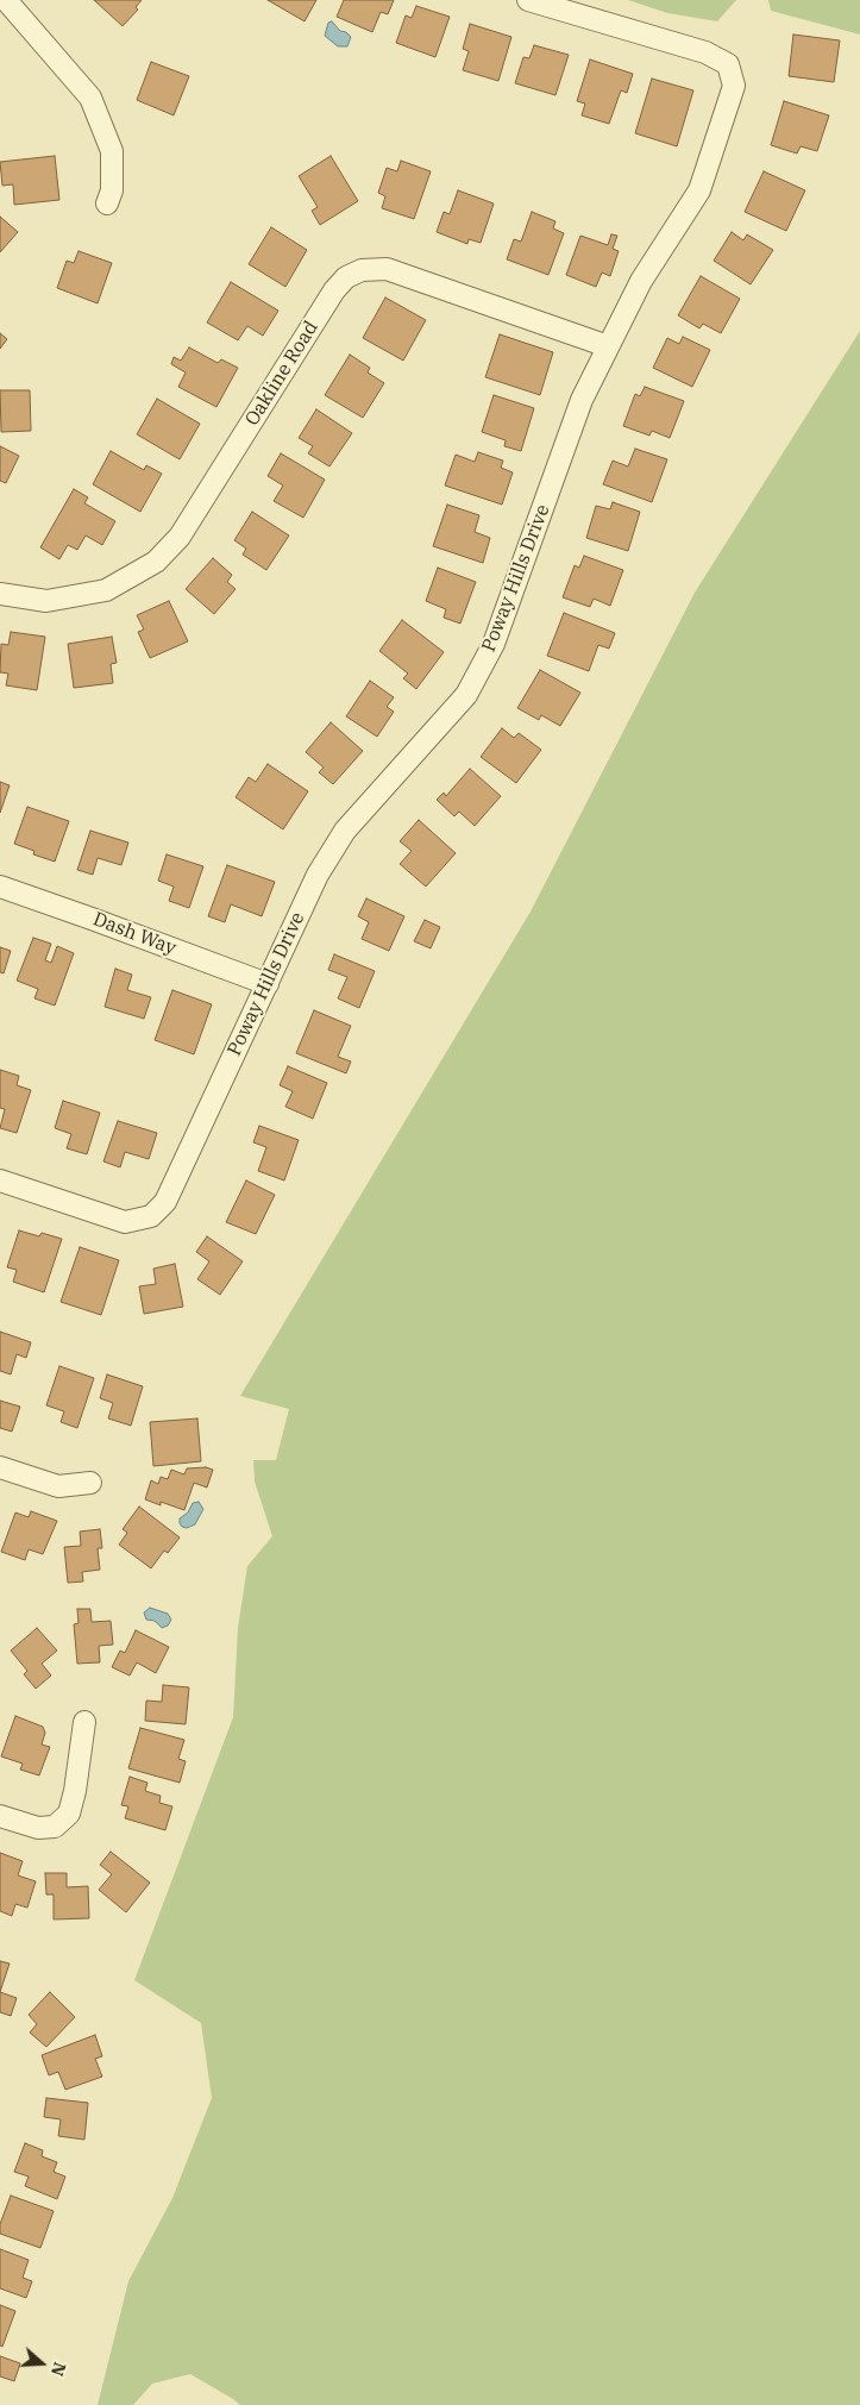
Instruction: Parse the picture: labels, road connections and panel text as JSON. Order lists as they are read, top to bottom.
{
  "streets": {
    "street": ["Oakline Road", "Poway Hills Drive", "Dash Way"]
  },
  "crossings": [
    ["Oakline Road", "Poway Hills Drive"],
    ["Poway Hills Drive", "Dash Way"]
  ],
  "north": "right"
}
